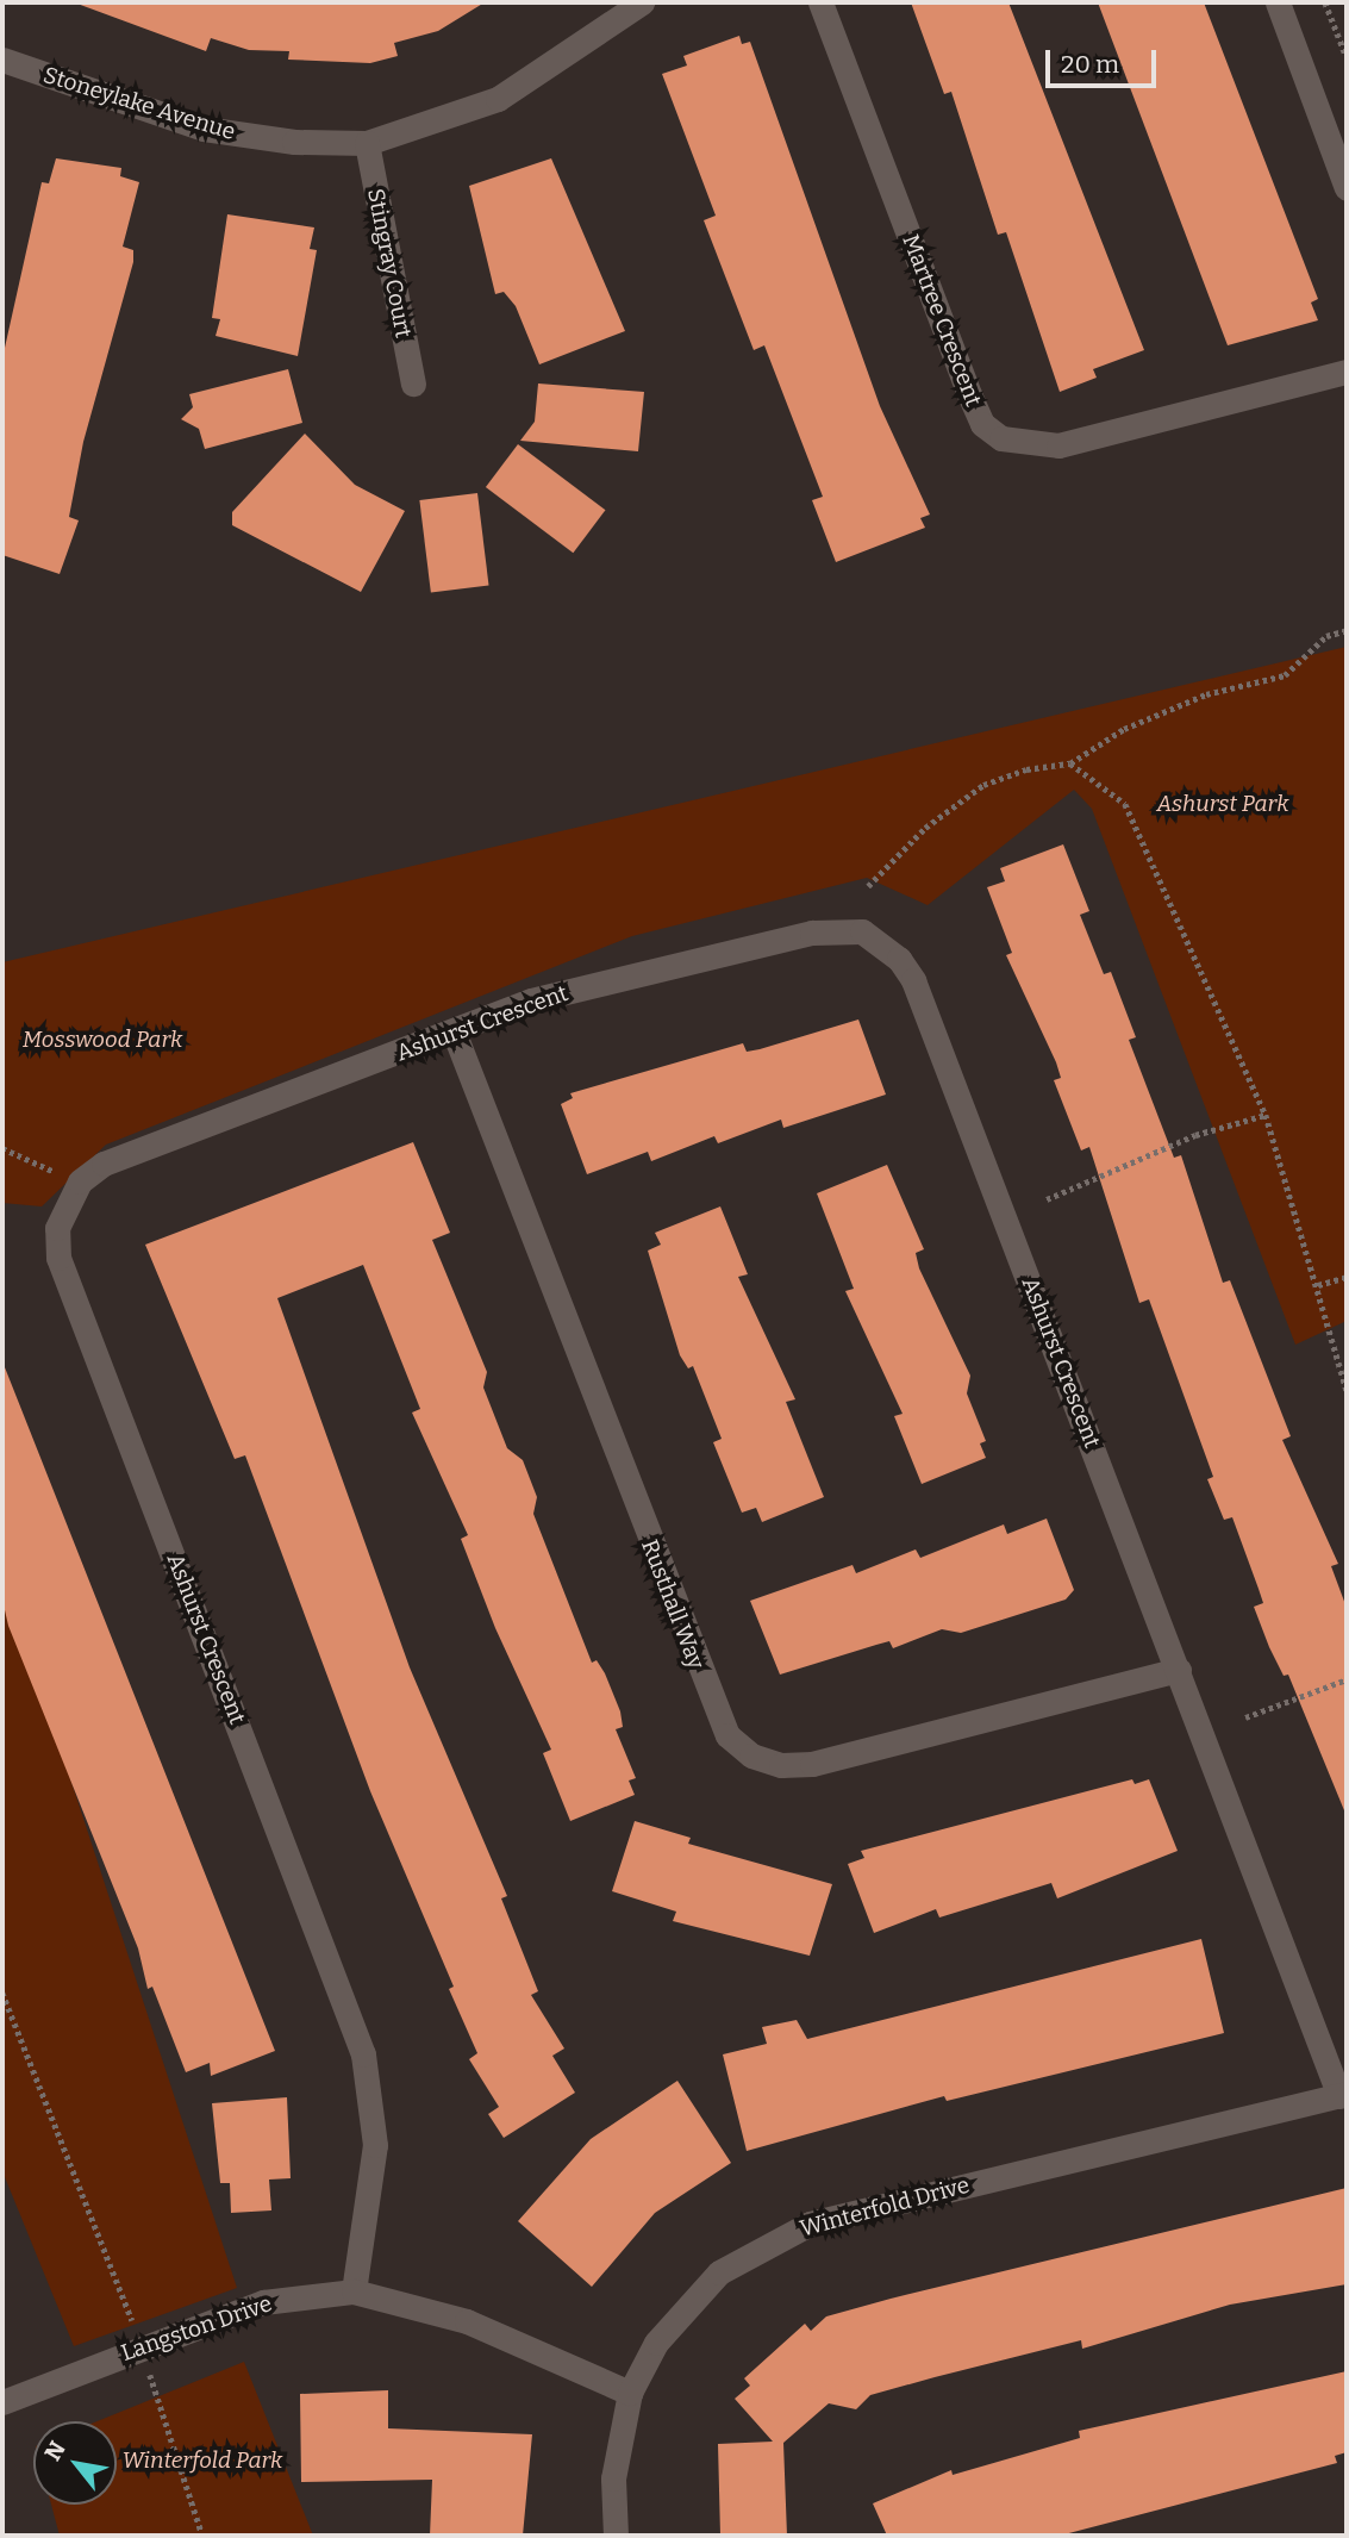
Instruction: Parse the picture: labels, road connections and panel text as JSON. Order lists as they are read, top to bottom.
{
  "streets": {
    "street": [
      "Stoneylake Avenue",
      "Stingray Court",
      "Martree Crescent",
      "Ashurst Crescent",
      "Rusthall Way",
      "Winterfold Drive",
      "Langston Drive"
    ]
  },
  "crossings": [
    ["Stoneylake Avenue", "Stingray Court"],
    ["Ashurst Crescent", "Rusthall Way"],
    ["Ashurst Crescent", "Winterfold Drive"],
    ["Ashurst Crescent", "Langston Drive"],
    ["Winterfold Drive", "Langston Drive"]
  ],
  "parks": ["Ashurst Park", "Mosswood Park", "Winterfold Park"],
  "scale_bar": "20 m",
  "north": "top left"
}
